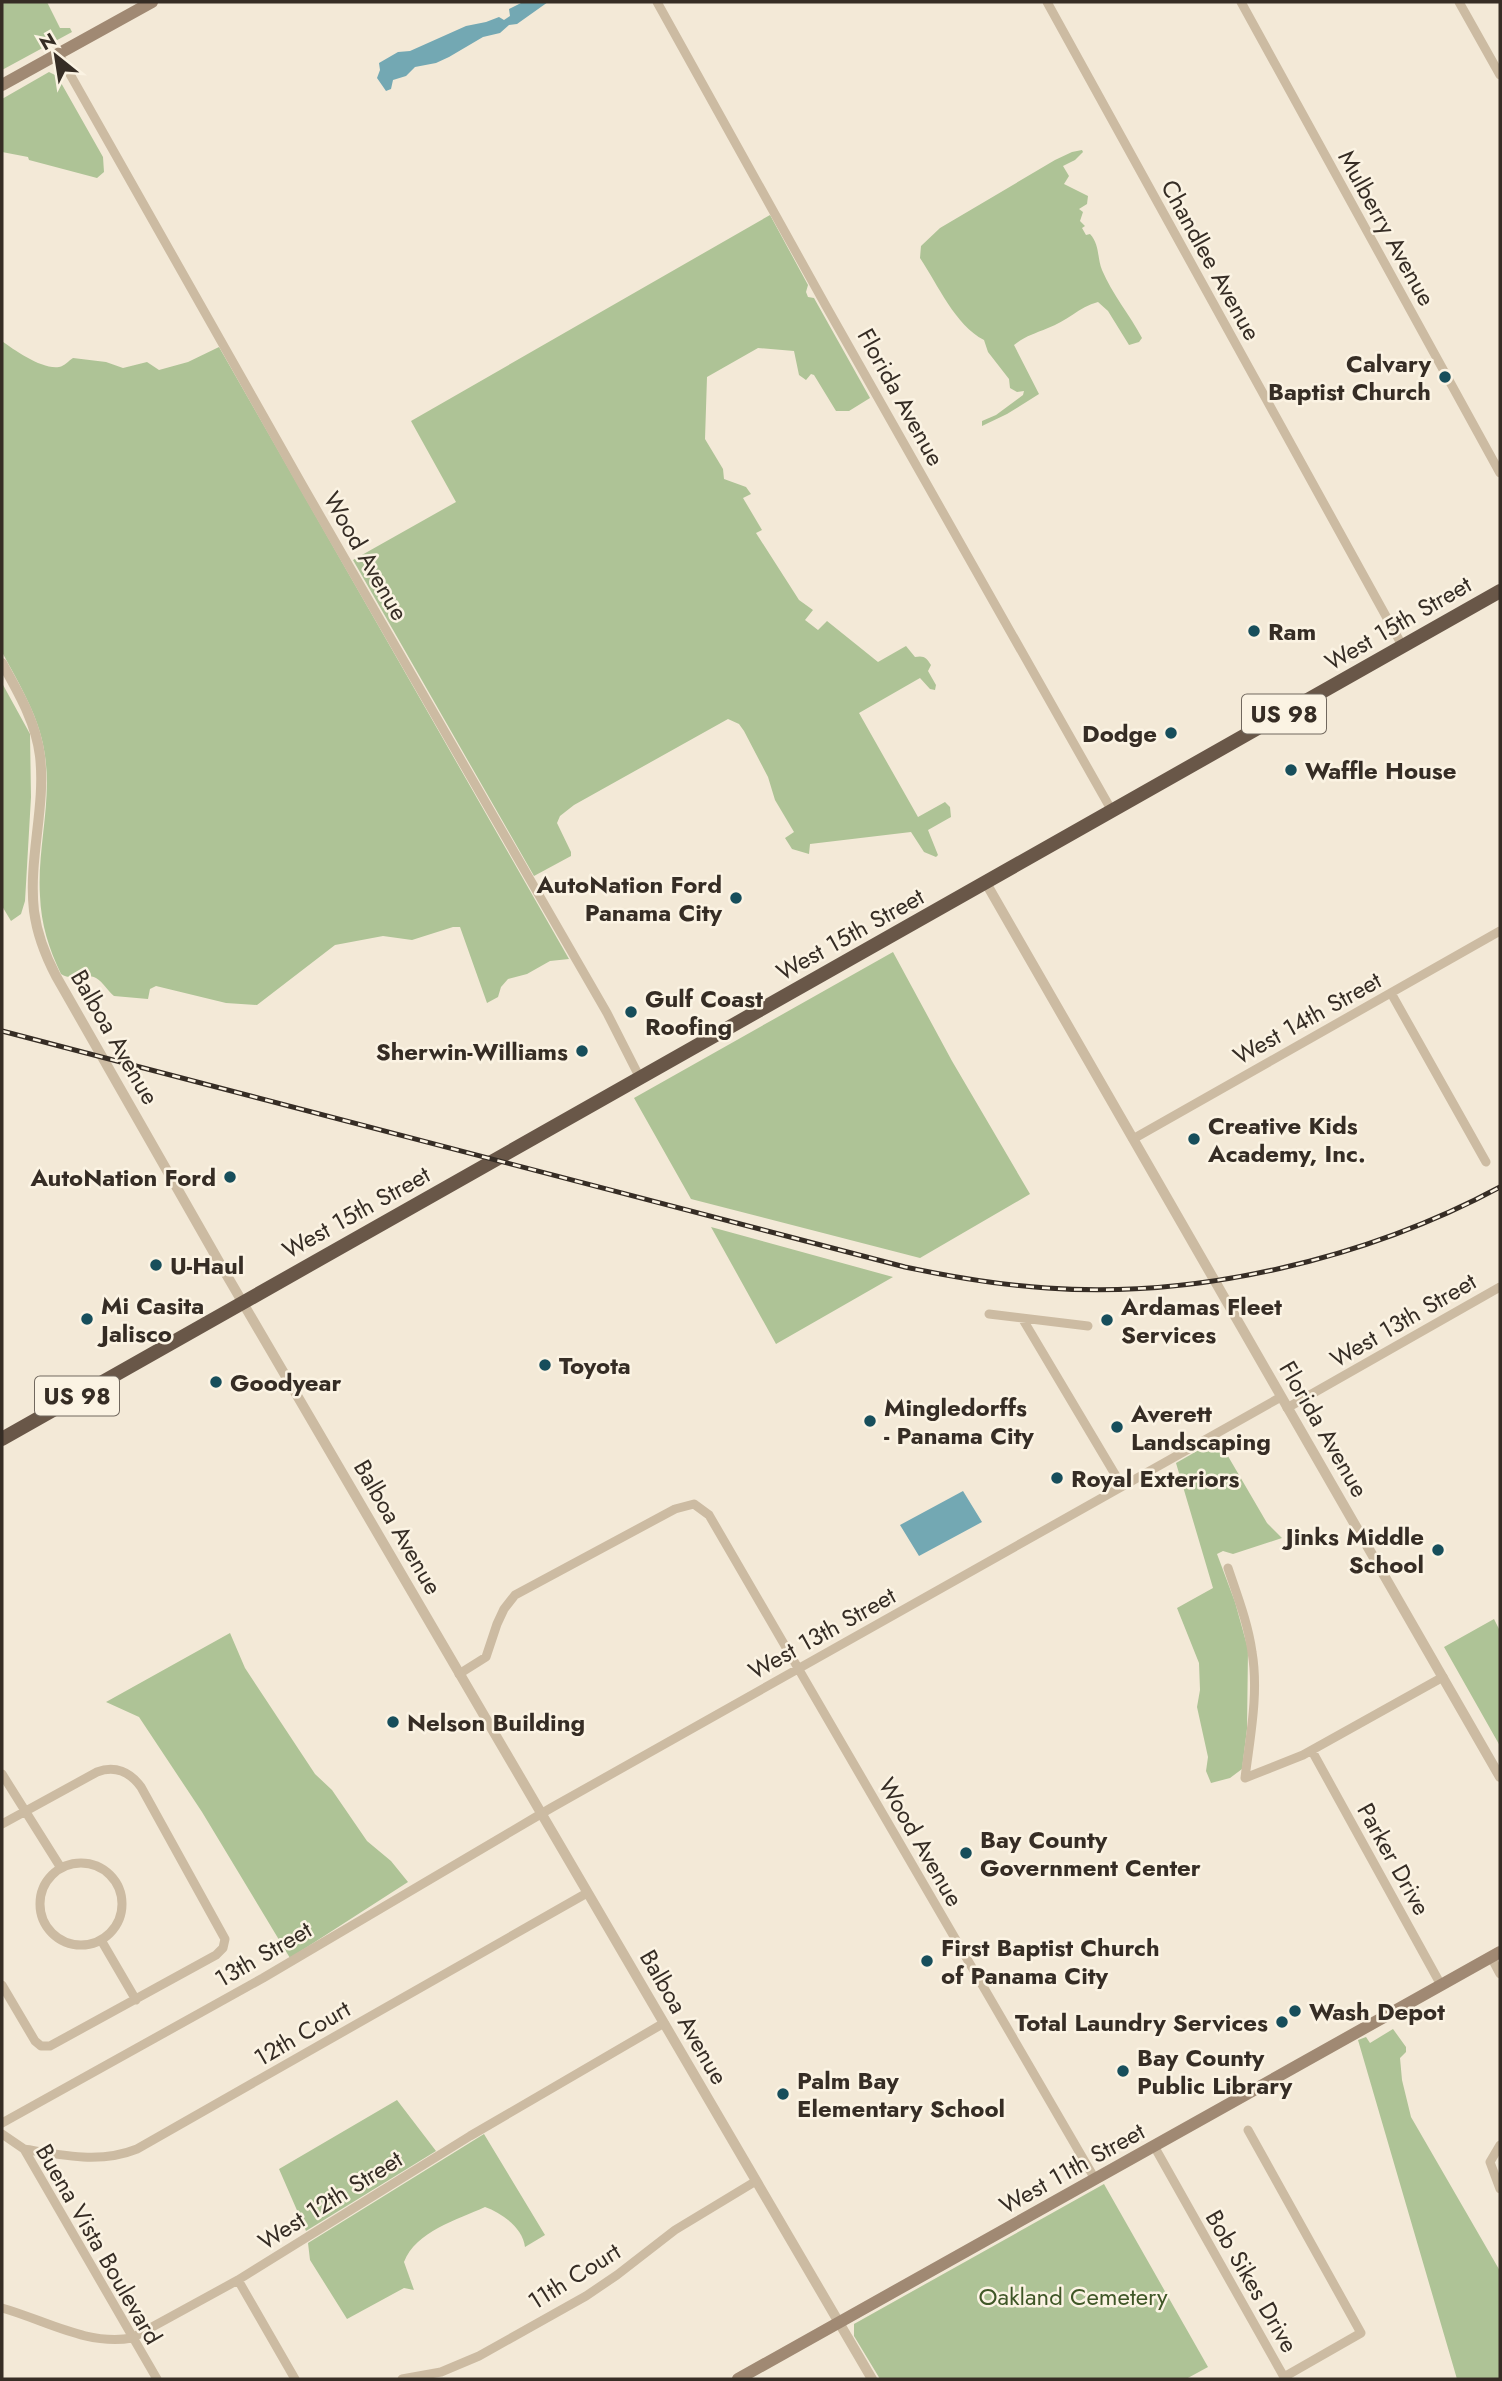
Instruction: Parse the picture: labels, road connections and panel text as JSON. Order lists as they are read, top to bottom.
{
  "streets": {
    "highway": ["West 15th Street", "US 98"],
    "main road": ["West 11th Street"],
    "street": [
      "Mulberry Avenue",
      "Chandlee Avenue",
      "Florida Avenue",
      "Wood Avenue",
      "West 14th Street",
      "Balboa Avenue",
      "West 13th Street",
      "Parker Drive",
      "13th Street",
      "12th Court",
      "West 12th Street",
      "Buena Vista Boulevard",
      "11th Court",
      "Bob Sikes Drive"
    ]
  },
  "crossings": [
    ["Chandlee Avenue", "West 15th Street"],
    ["Florida Avenue", "West 15th Street"],
    ["Florida Avenue", "West 14th Street"],
    ["Florida Avenue", "West 13th Street"],
    ["Wood Avenue", "West 15th Street"],
    ["Wood Avenue", "Balboa Avenue"],
    ["Wood Avenue", "West 13th Street"],
    ["Wood Avenue", "West 11th Street"],
    ["West 15th Street", "Balboa Avenue"],
    ["Balboa Avenue", "West 13th Street"],
    ["Balboa Avenue", "13th Street"],
    ["Balboa Avenue", "12th Court"],
    ["Balboa Avenue", "West 11th Street"],
    ["Balboa Avenue", "West 12th Street"],
    ["Balboa Avenue", "11th Court"],
    ["West 13th Street", "13th Street"],
    ["Parker Drive", "West 11th Street"],
    ["12th Court", "Buena Vista Boulevard"],
    ["West 11th Street", "Bob Sikes Drive"],
    ["West 12th Street", "Buena Vista Boulevard"]
  ],
  "parks": ["Oakland Cemetery"],
  "places": [
    "Calvary Baptist Church",
    "Ram",
    "Dodge",
    "Waffle House",
    "AutoNation Ford Panama City",
    "Gulf Coast Roofing",
    "Sherwin-Williams",
    "Creative Kids Academy, Inc.",
    "AutoNation Ford",
    "U-Haul",
    "Mi Casita Jalisco",
    "Ardamas Fleet Services",
    "Toyota",
    "Goodyear",
    "Mingledorffs - Panama City",
    "Averett Landscaping",
    "Royal Exteriors",
    "Jinks Middle School",
    "Nelson Building",
    "Bay County Government Center",
    "First Baptist Church of Panama City",
    "Wash Depot",
    "Total Laundry Services",
    "Bay County Public Library",
    "Palm Bay Elementary School"
  ],
  "north": "top left"
}
